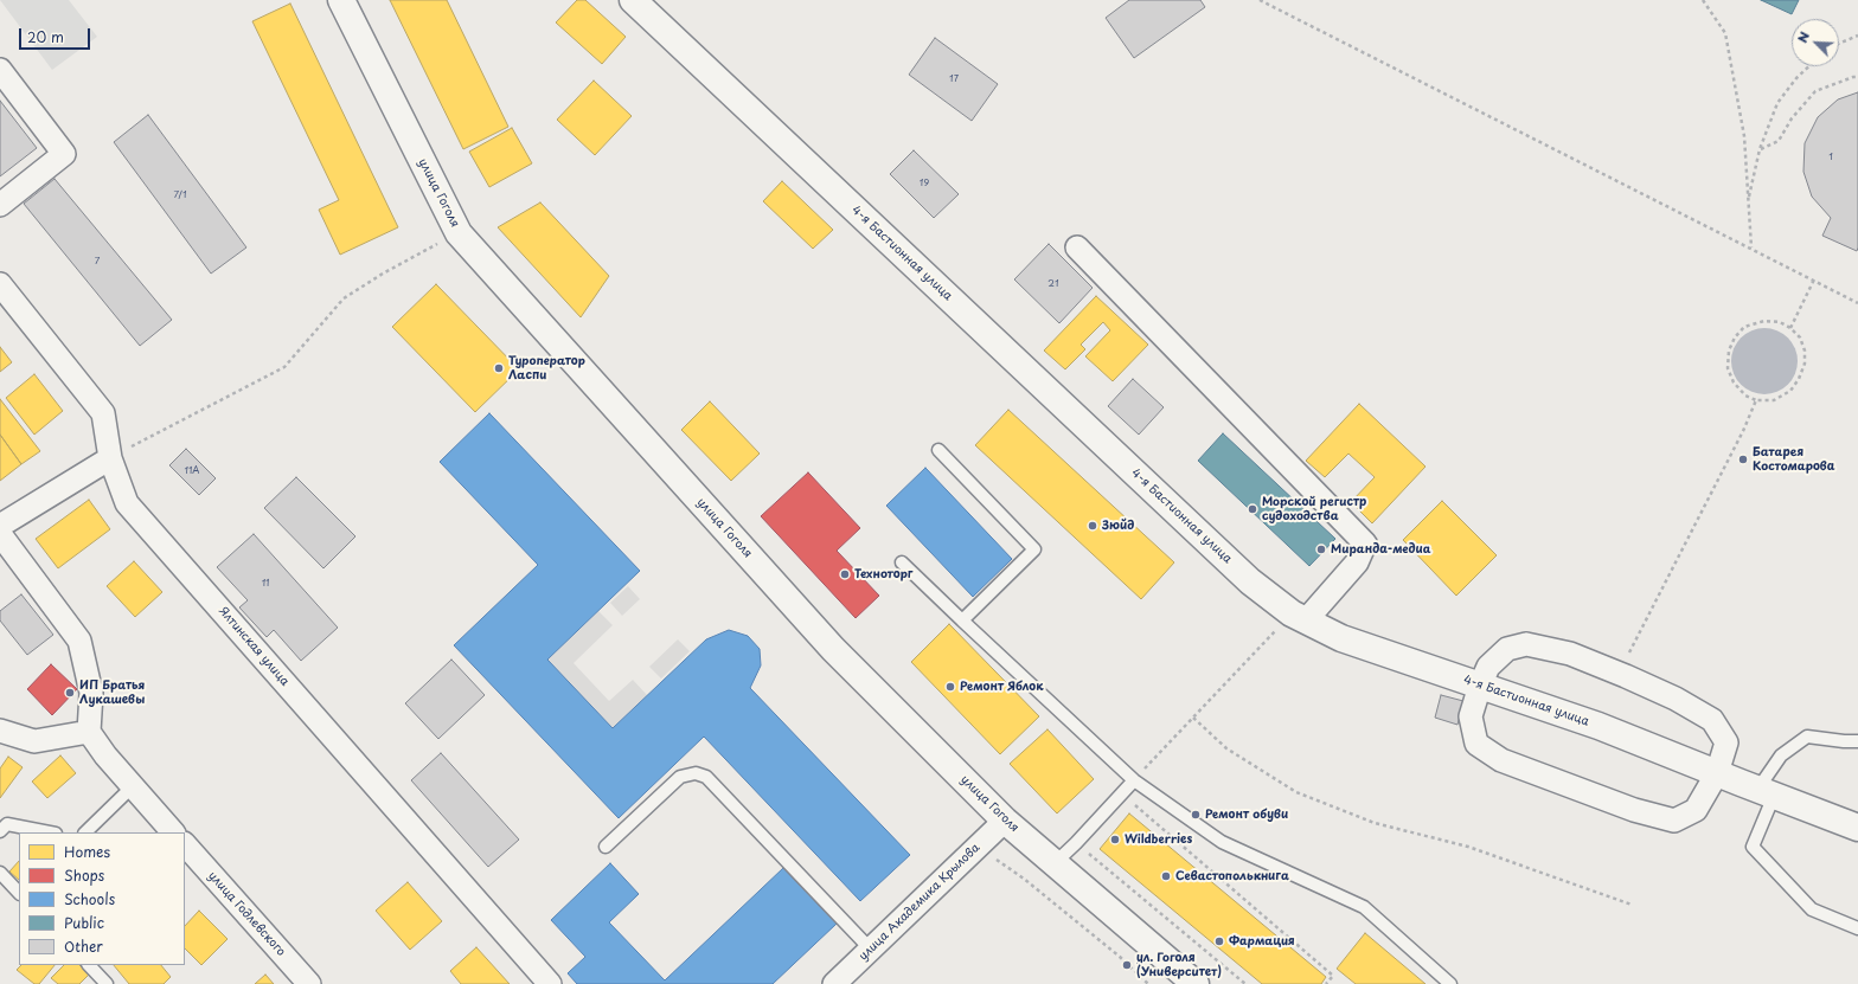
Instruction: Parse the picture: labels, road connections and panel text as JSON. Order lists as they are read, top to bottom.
{
  "streets": {
    "main road": ["улица Гоголя", "4-я Бастионная улица"],
    "street": ["Ялтинская улица", "улица Академика Крылова", "улица Годлевского"]
  },
  "crossings": [
    ["улица Гоголя", "улица Академика Крылова"]
  ],
  "places": [
    "Туроператор Ласпи",
    "Батарея Костомарова",
    "Морской регистр судоходства",
    "Зюйд",
    "Миранда-медиа",
    "Техноторг",
    "Ремонт Яблок",
    "ИП Братья Лукашевы",
    "Ремонт обуви",
    "Wildberries",
    "Севастополькнига",
    "Фармация",
    "ул. Гоголя (Университет)"
  ],
  "house_numbers": [
    "17",
    "1",
    "19",
    "7/1",
    "7",
    "21",
    "11А",
    "11"
  ],
  "legend": [
    "Homes",
    "Shops",
    "Schools",
    "Public",
    "Other"
  ],
  "scale_bar": "20 m",
  "north": "top left"
}
